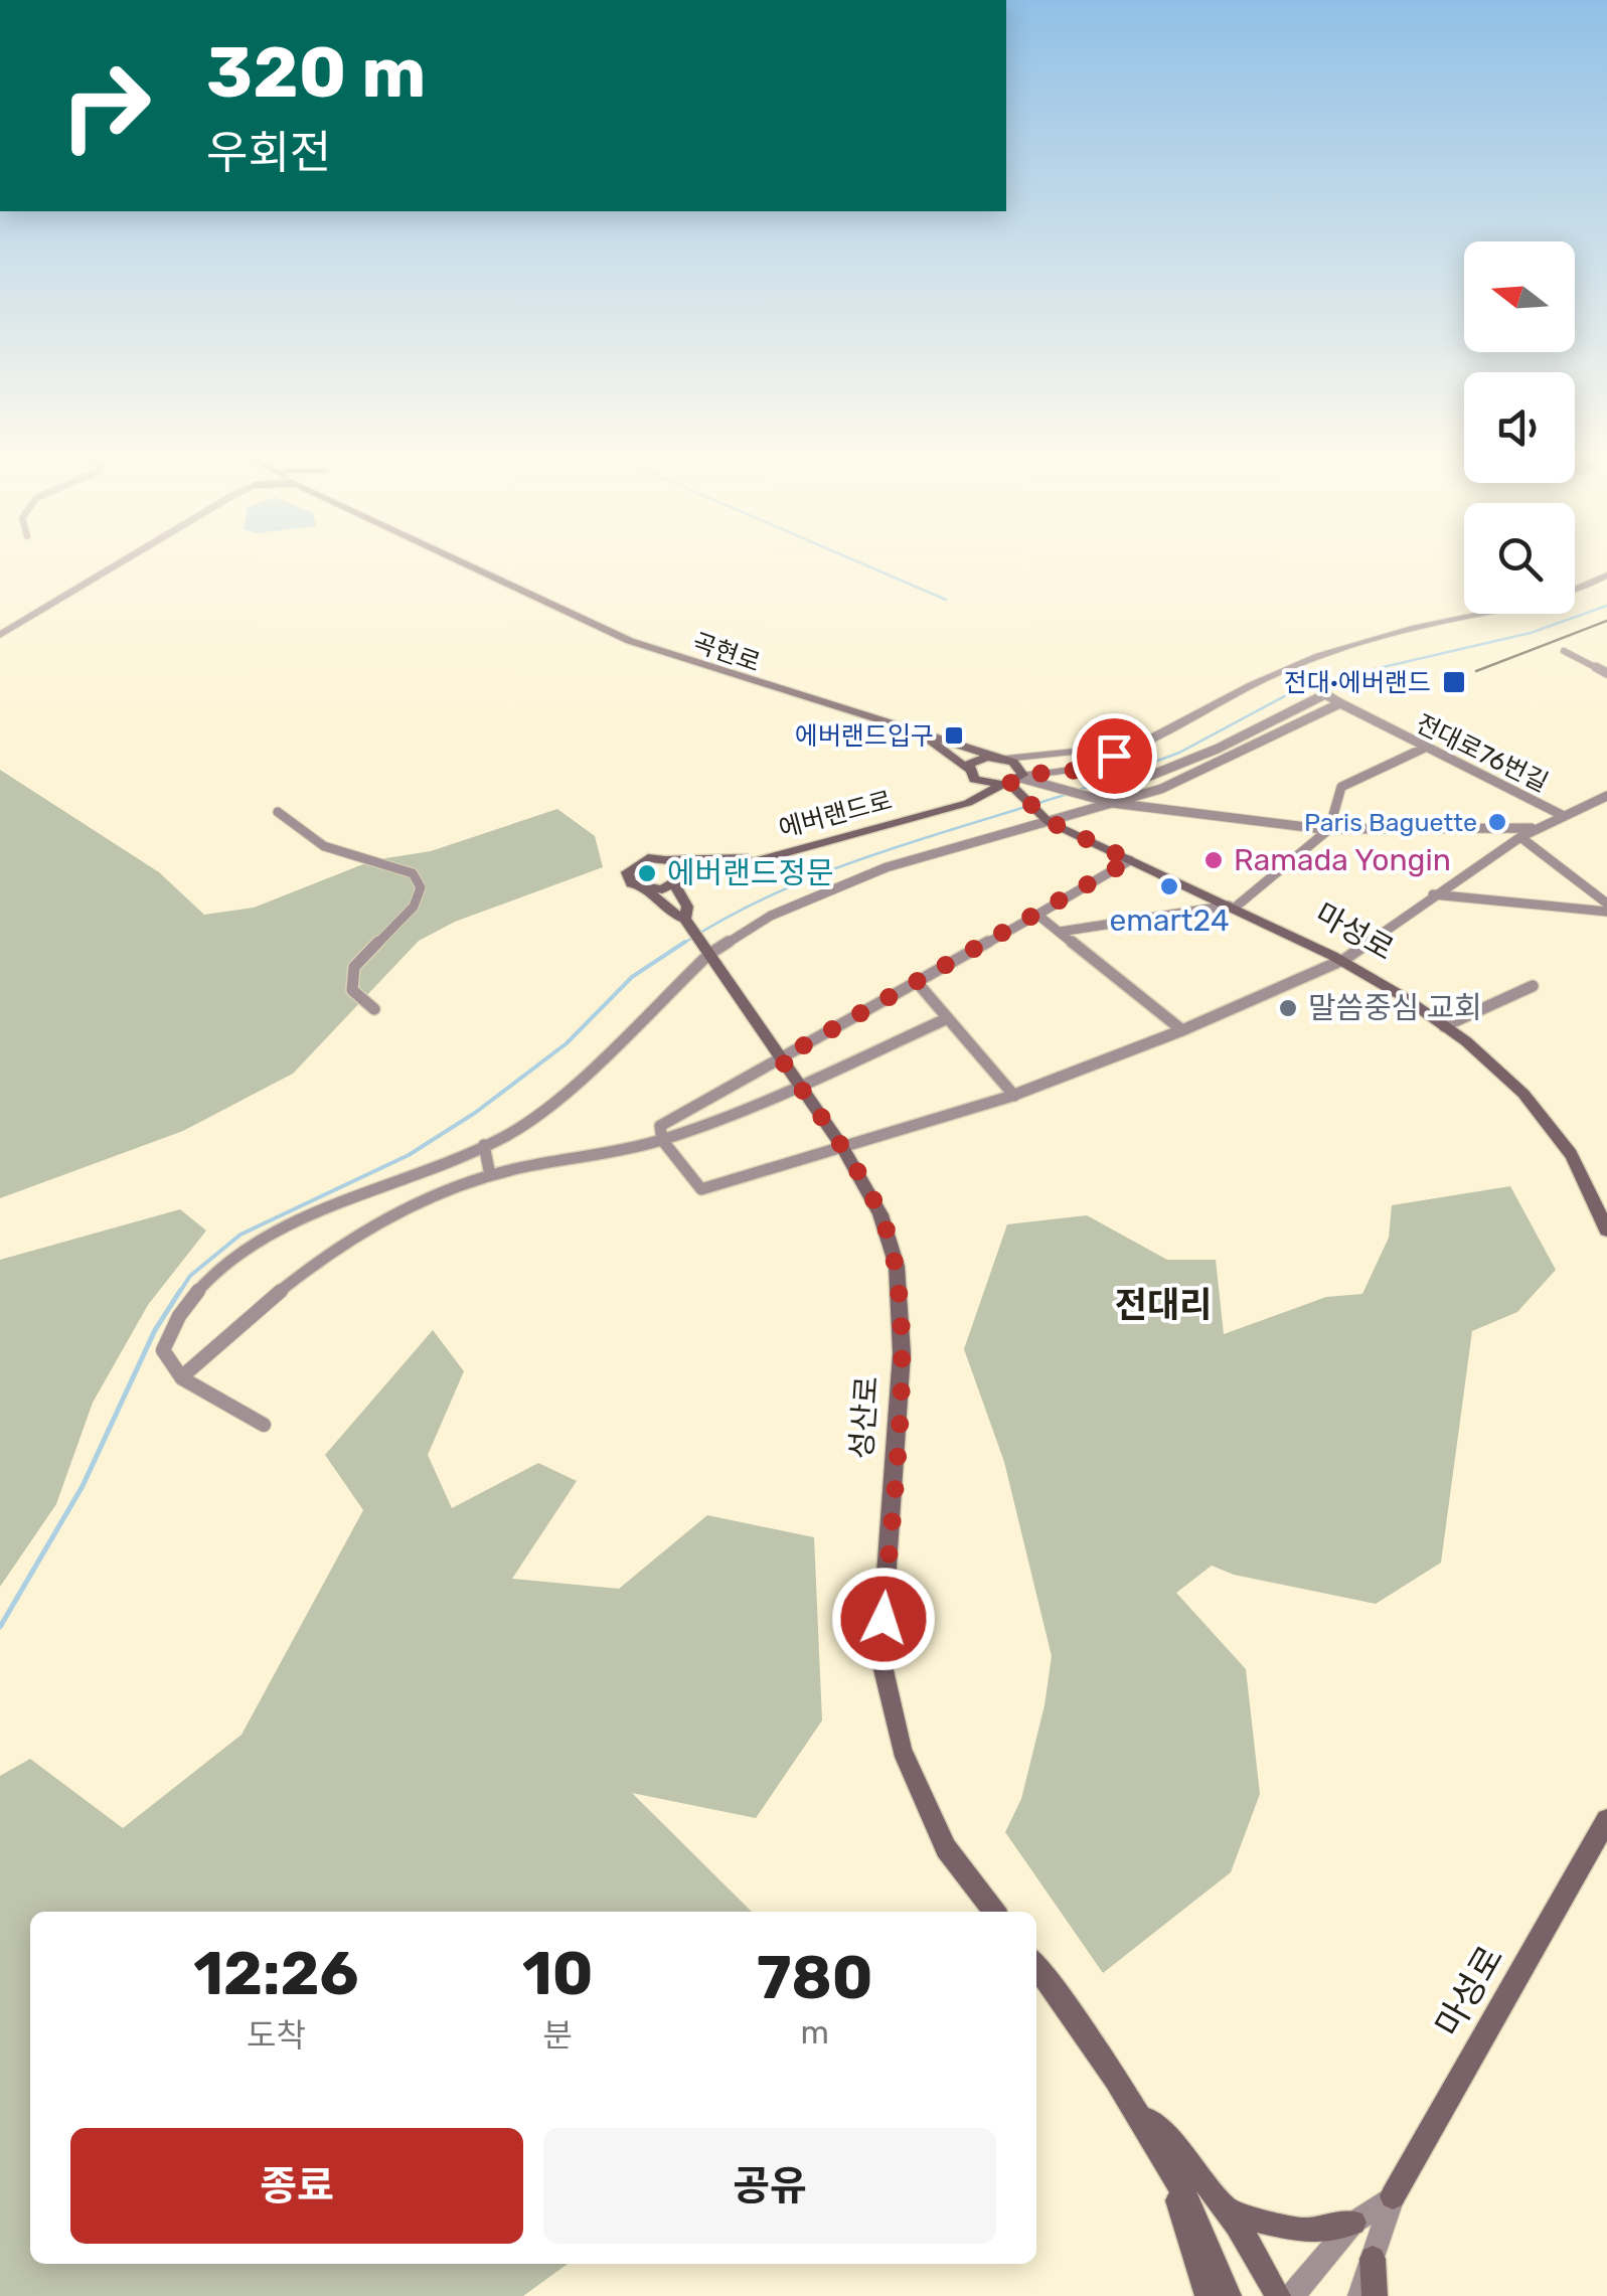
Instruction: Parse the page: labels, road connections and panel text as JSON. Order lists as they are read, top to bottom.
{
  "streets": {
    "main road": [
      "곡현로",
      "에버랜드로",
      "마성로",
      "성산로"
    ],
    "street": ["전대로76번길"]
  },
  "crossings": [
    ["에버랜드로", "마성로"]
  ],
  "districts": ["전대리"],
  "places": {
    "transit": ["전대·에버랜드", "에버랜드입구"],
    "other": [
      "Paris Baguette",
      "Ramada Yongin",
      "에버랜드정문",
      "emart24",
      "말씀중심 교회"
    ]
  },
  "north": "left",
  "page": {
    "turn": ["320 m", "우회전"],
    "eta": [
      "12:26",
      "도착",
      "10",
      "분",
      "780",
      "m"
    ],
    "buttons": ["종료", "공유"]
  }
}
